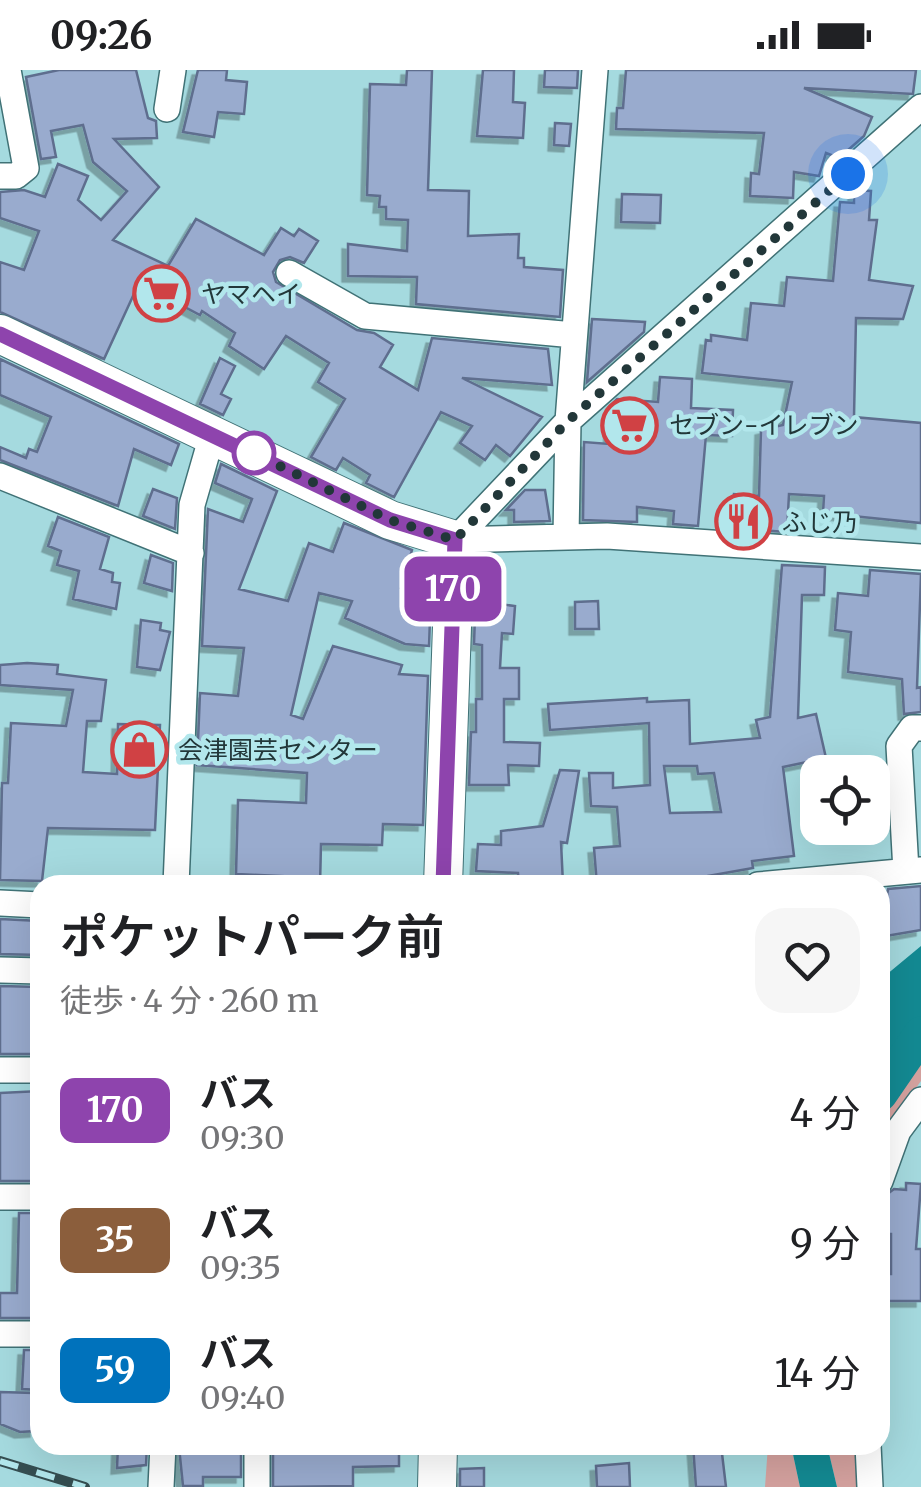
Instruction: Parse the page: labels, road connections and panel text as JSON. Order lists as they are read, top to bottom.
{
  "places": {
    "supermarket": ["ヤマヘイ", "セブン-イレブン"],
    "restaurant": ["ふじ乃"],
    "shop": ["会津園芸センター"]
  },
  "lines": ["bus line 170"],
  "page": {
    "status": "09:26",
    "on_map": "170",
    "heading": ["ポケットパーク前", "徒歩 · 4 分 · 260 m"],
    "list": [
      {
        "mark": "170",
        "name": "バス",
        "note": "09:30",
        "value": "4 分"
      },
      {
        "mark": "35",
        "name": "バス",
        "note": "09:35",
        "value": "9 分"
      },
      {
        "mark": "59",
        "name": "バス",
        "note": "09:40",
        "value": "14 分"
      }
    ]
  }
}
